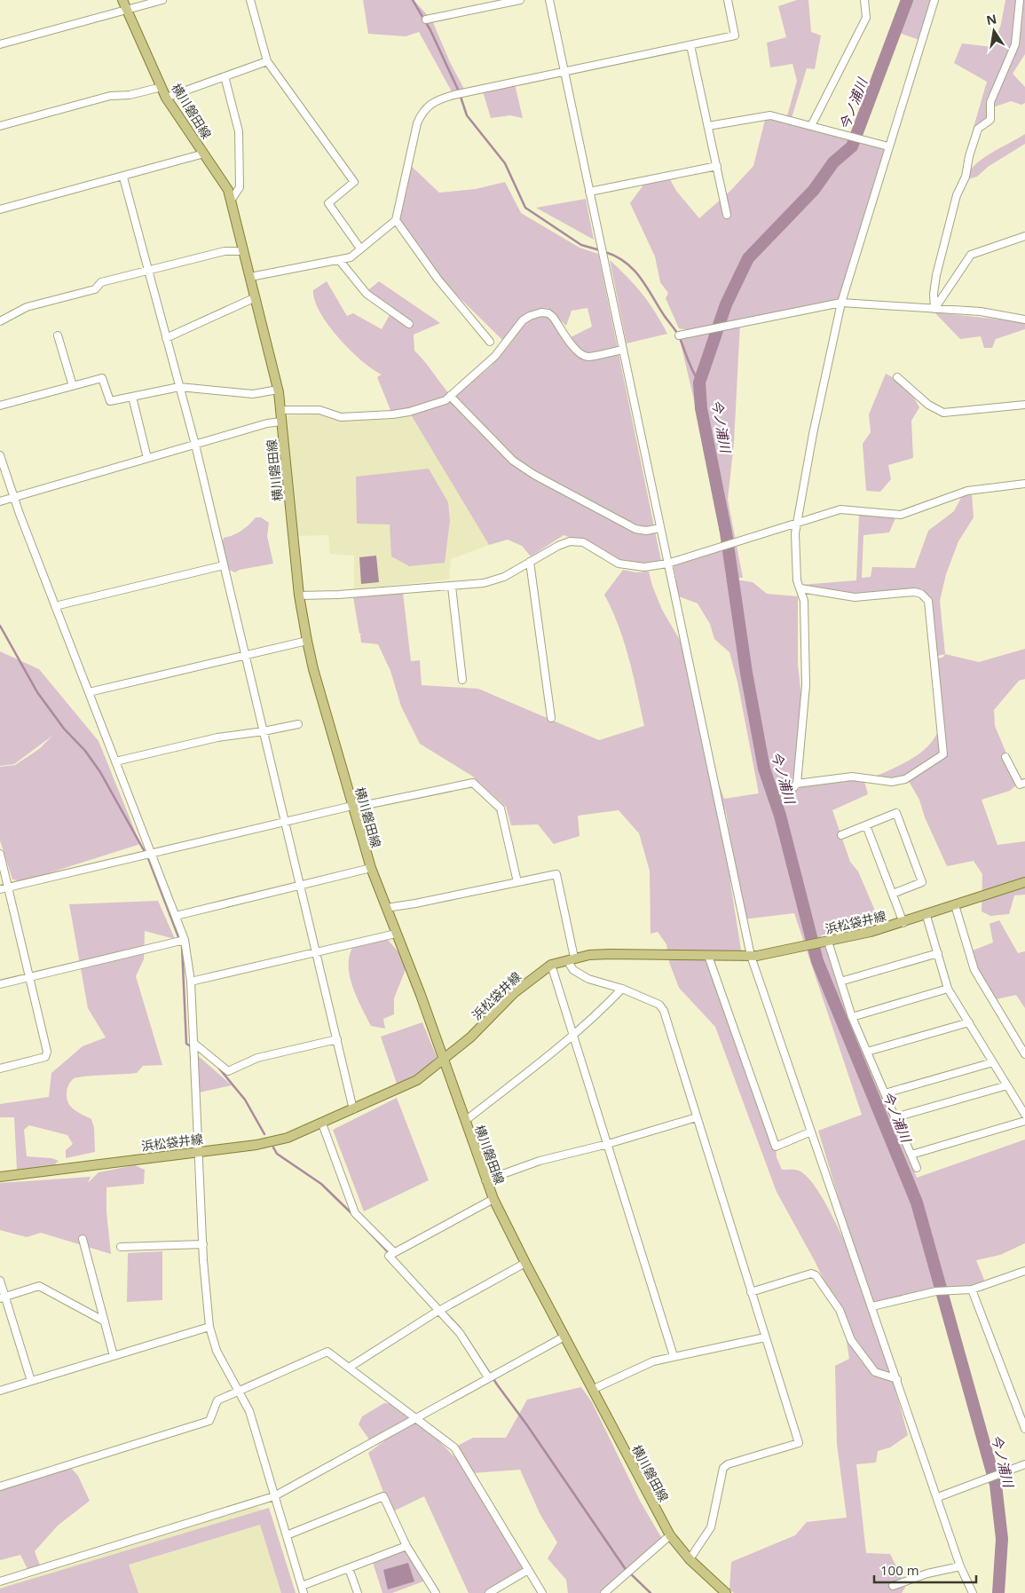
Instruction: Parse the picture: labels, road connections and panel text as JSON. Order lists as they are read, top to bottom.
{
  "streets": {
    "main road": ["横川磐田線", "浜松袋井線"]
  },
  "crossings": [
    ["横川磐田線", "浜松袋井線"]
  ],
  "water": ["今ノ浦川"],
  "scale_bar": "100 m",
  "north": "top"
}
